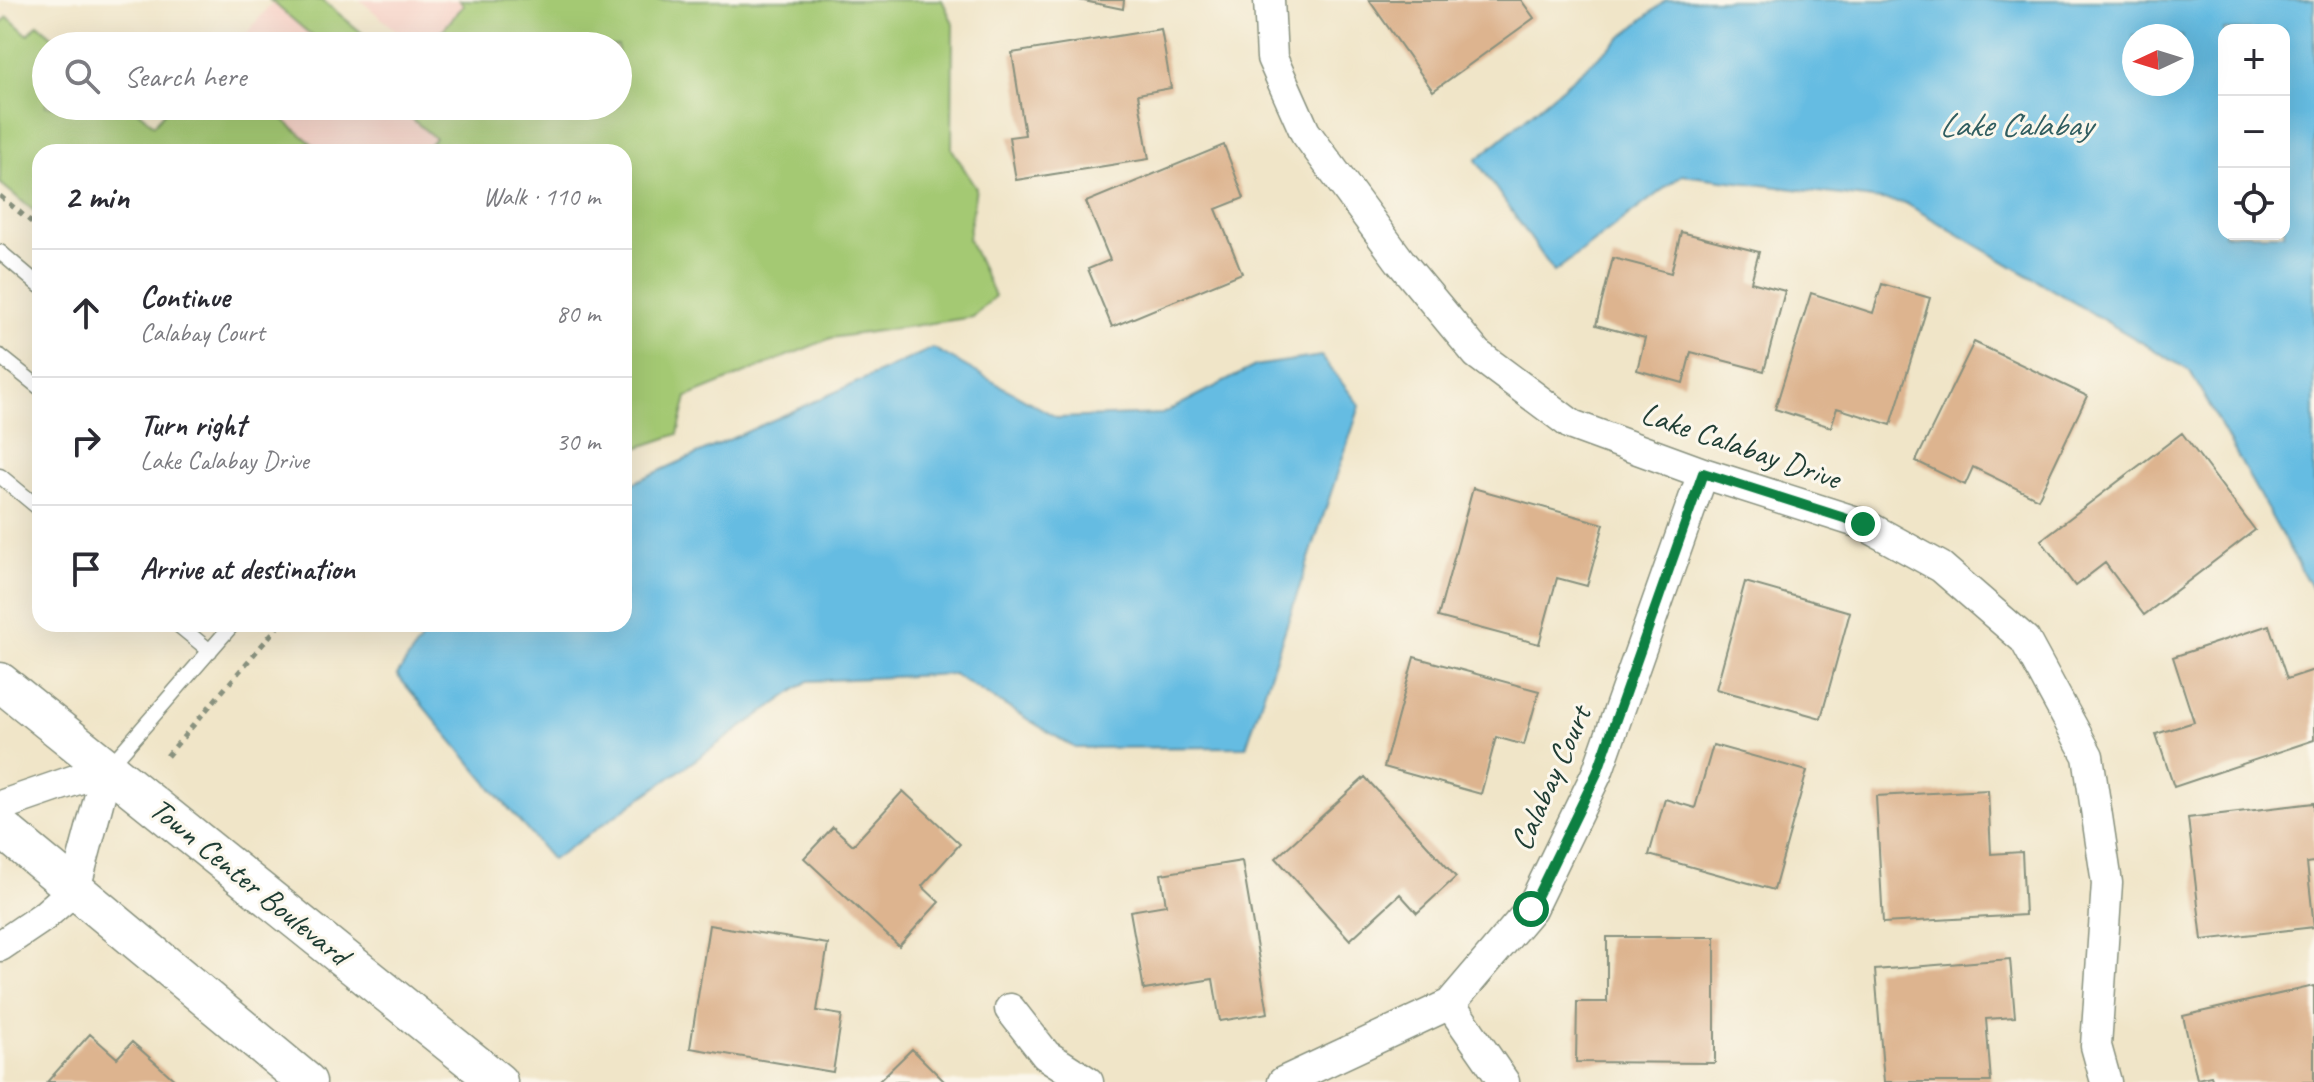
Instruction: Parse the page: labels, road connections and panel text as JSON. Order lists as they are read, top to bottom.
{
  "streets": {
    "street": ["Lake Calabay Drive", "Calabay Court", "Town Center Boulevard"]
  },
  "crossings": [
    ["Lake Calabay Drive", "Calabay Court"]
  ],
  "water": ["Lake Calabay"],
  "north": "left",
  "page": {
    "map_buttons": ["+", "−"],
    "search": "Search here",
    "heading": ["2 min", "Walk · 110 m"],
    "list": [
      ["Continue", "Calabay Court", "80 m"],
      ["Turn right", "Lake Calabay Drive", "30 m"],
      "Arrive at destination"
    ]
  }
}
